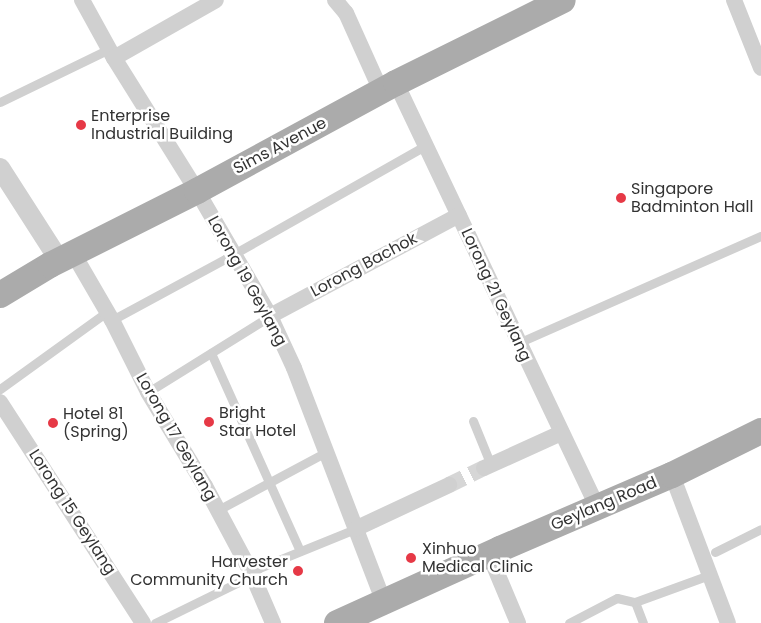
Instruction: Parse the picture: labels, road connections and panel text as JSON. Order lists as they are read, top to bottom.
{
  "streets": {
    "main road": ["Sims Avenue", "Geylang Road"],
    "street": [
      "Lorong Bachok",
      "Lorong 19 Geylang",
      "Lorong 21 Geylang",
      "Lorong 17 Geylang",
      "Lorong 15 Geylang"
    ]
  },
  "crossings": [
    ["Sims Avenue", "Lorong 19 Geylang"],
    ["Sims Avenue", "Lorong 21 Geylang"],
    ["Sims Avenue", "Lorong 17 Geylang"],
    ["Lorong Bachok", "Lorong 19 Geylang"],
    ["Lorong Bachok", "Lorong 21 Geylang"],
    ["Lorong 19 Geylang", "Geylang Road"],
    ["Lorong 21 Geylang", "Geylang Road"]
  ],
  "places": [
    "Enterprise Industrial Building",
    "Singapore Badminton Hall",
    "Bright Star Hotel",
    "Hotel 81 (Spring)",
    "Xinhuo Medical Clinic",
    "Harvester Community Church"
  ]
}
